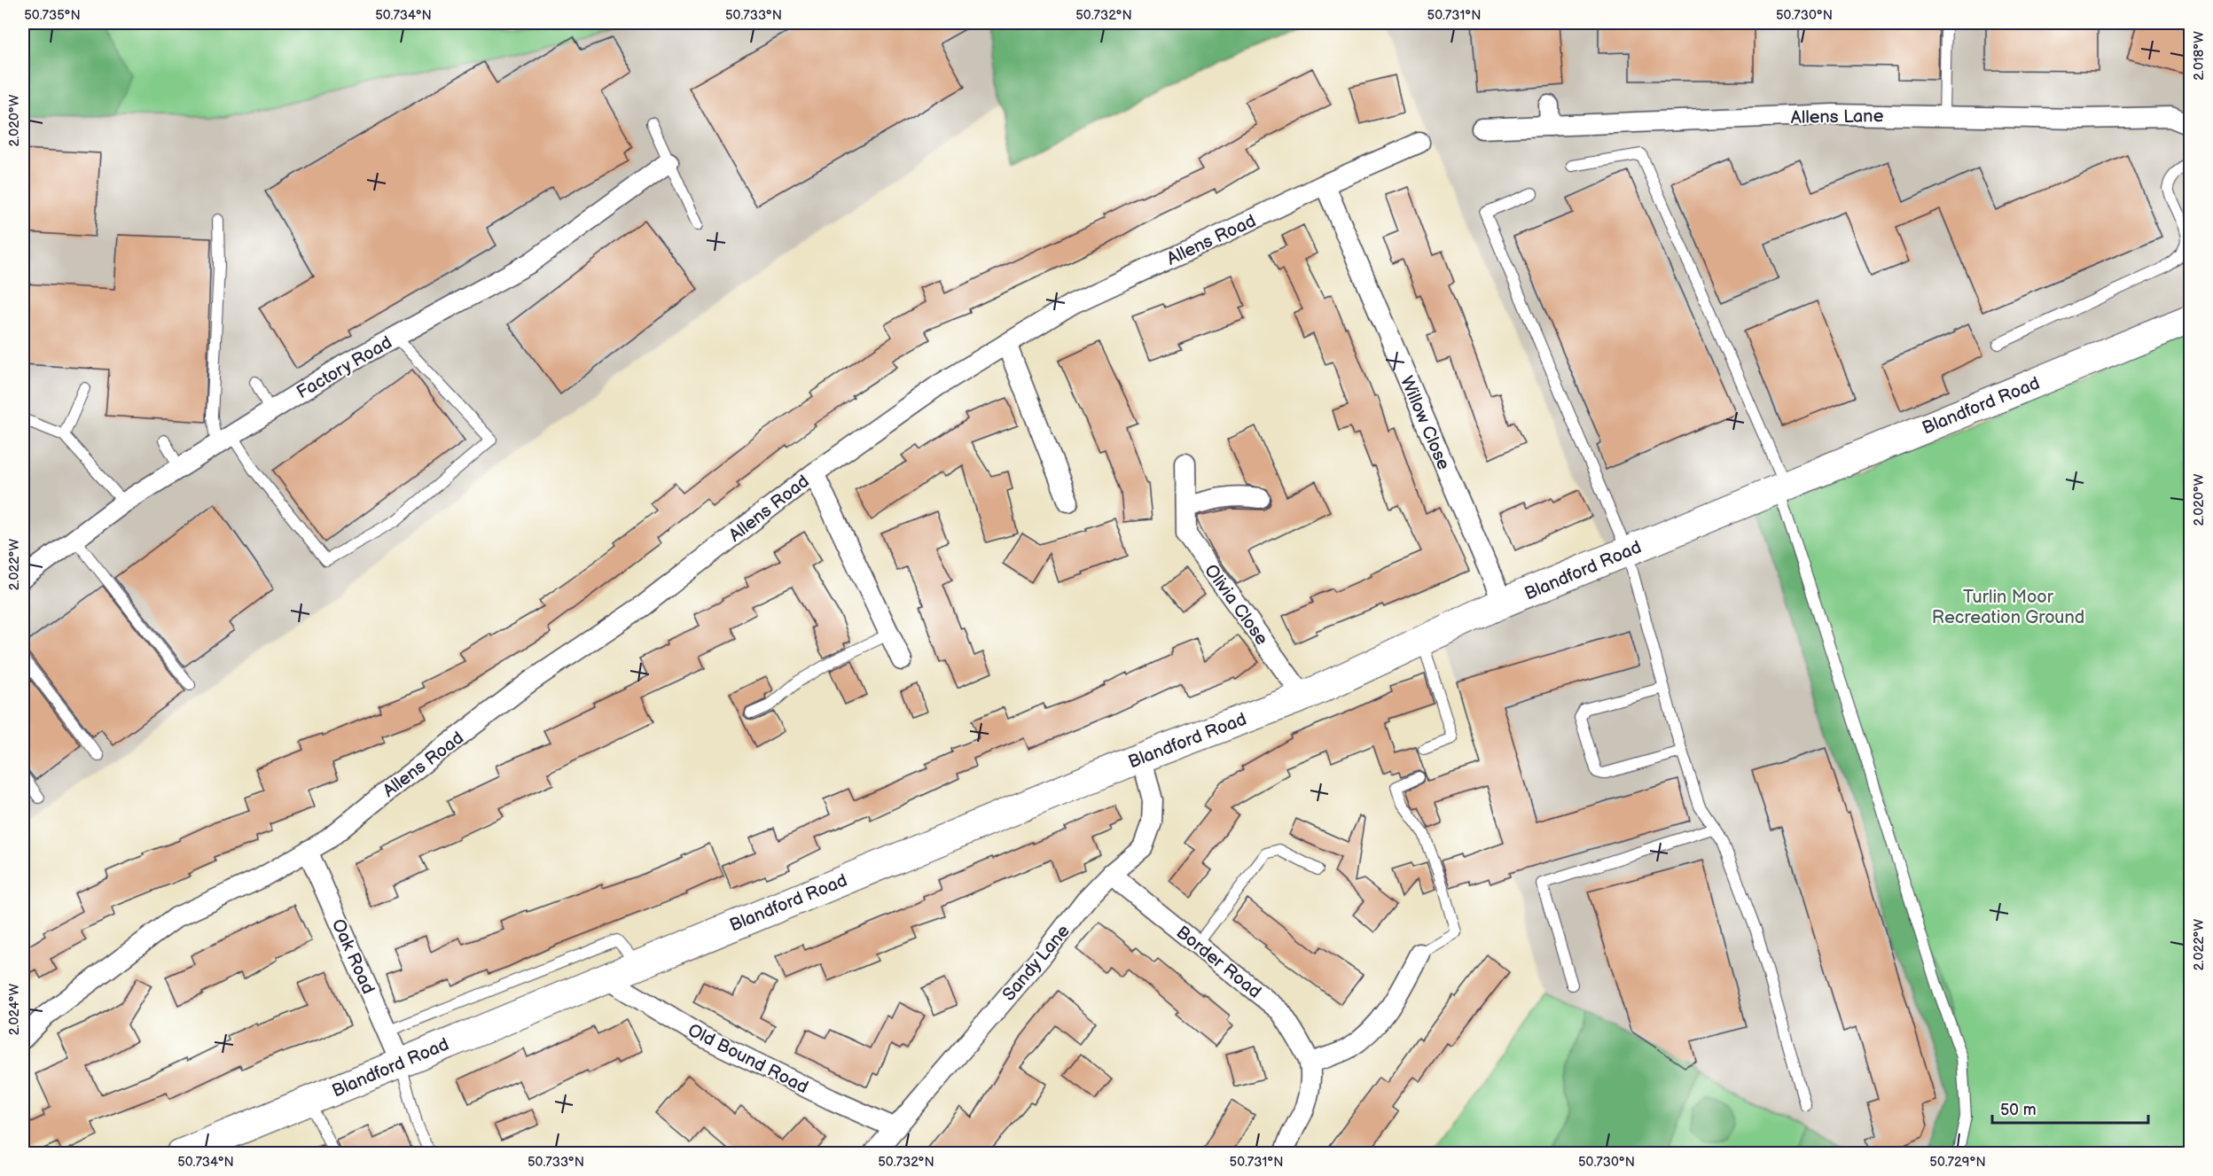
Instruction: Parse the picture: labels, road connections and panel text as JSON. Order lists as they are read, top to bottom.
{
  "streets": {
    "main road": ["Blandford Road"],
    "street": [
      "Allens Lane",
      "Allens Road",
      "Factory Road",
      "Willow Close",
      "Olivia Close",
      "Oak Road",
      "Border Road",
      "Sandy Lane",
      "Old Bound Road"
    ]
  },
  "crossings": [
    ["Allens Road", "Willow Close"],
    ["Allens Road", "Oak Road"],
    ["Blandford Road", "Willow Close"],
    ["Blandford Road", "Olivia Close"],
    ["Blandford Road", "Oak Road"],
    ["Blandford Road", "Sandy Lane"],
    ["Blandford Road", "Old Bound Road"],
    ["Border Road", "Sandy Lane"],
    ["Sandy Lane", "Old Bound Road"]
  ],
  "parks": ["Turlin Moor Recreation Ground"],
  "scale_bar": "50 m",
  "coordinates": [
    "50.735°N",
    "50.734°N",
    "50.733°N",
    "50.732°N",
    "50.731°N",
    "50.730°N",
    "2.018°W",
    "2.020°W",
    "2.022°W",
    "2.024°W",
    "50.729°N"
  ]
}
